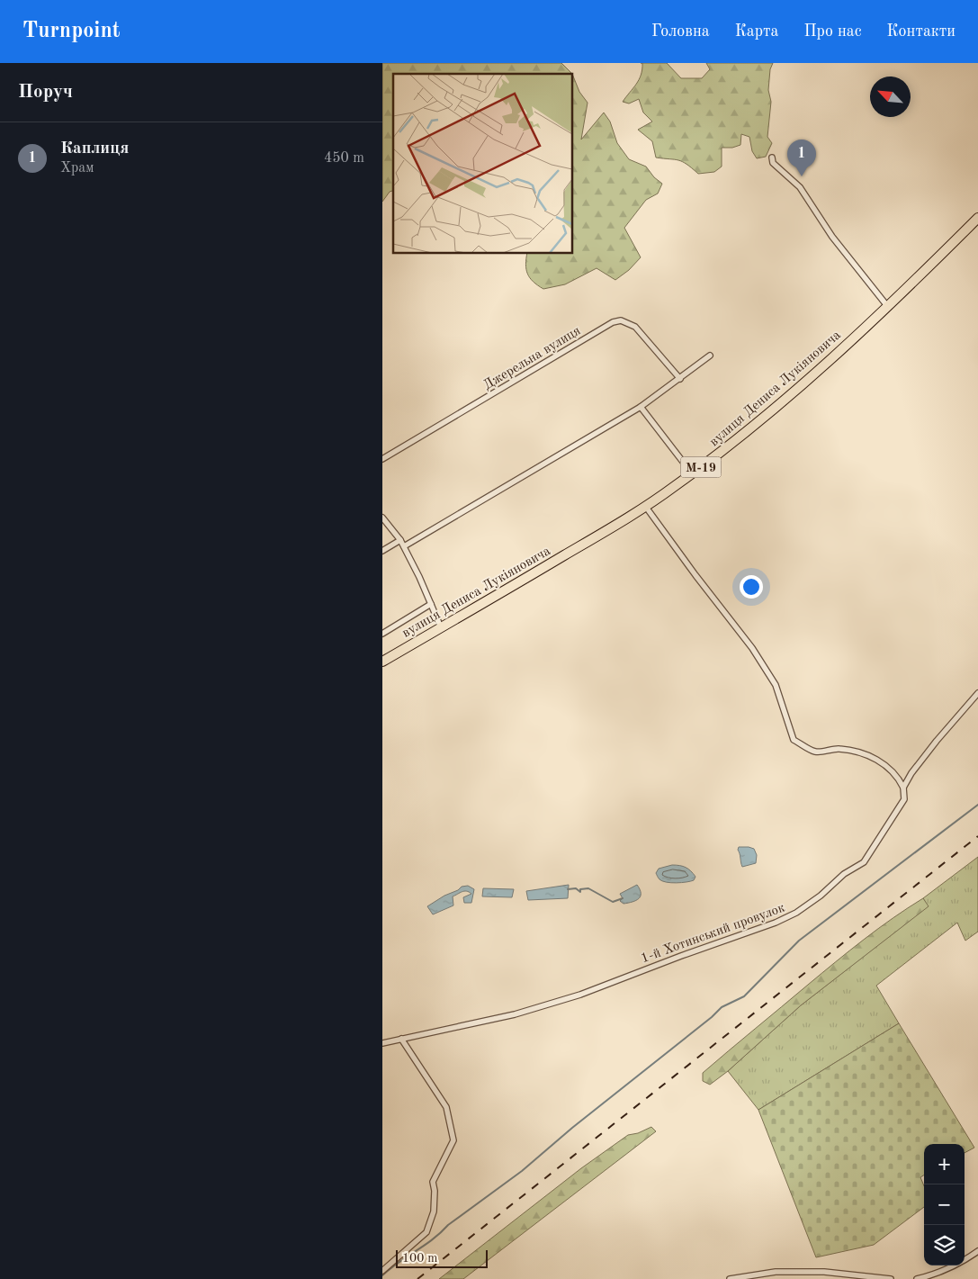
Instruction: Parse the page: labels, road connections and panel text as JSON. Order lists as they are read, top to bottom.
{
  "streets": {
    "highway": ["вулиця Дениса Лукіяновича", "М-19"],
    "street": ["Джерельна вулиця", "1-й Хотинський провулок"]
  },
  "scale_bar": "100 m",
  "north": "top left",
  "page": {
    "header": "Turnpoint",
    "nav": [
      "Головна",
      "Карта",
      "Про нас",
      "Контакти"
    ],
    "heading": "Поруч",
    "list": [
      {
        "mark": "1",
        "name": "Каплиця",
        "note": "Храм",
        "value": "450 m"
      }
    ],
    "pins": "1",
    "map_buttons": ["+", "−"],
    "scale": "100 m"
  }
}
